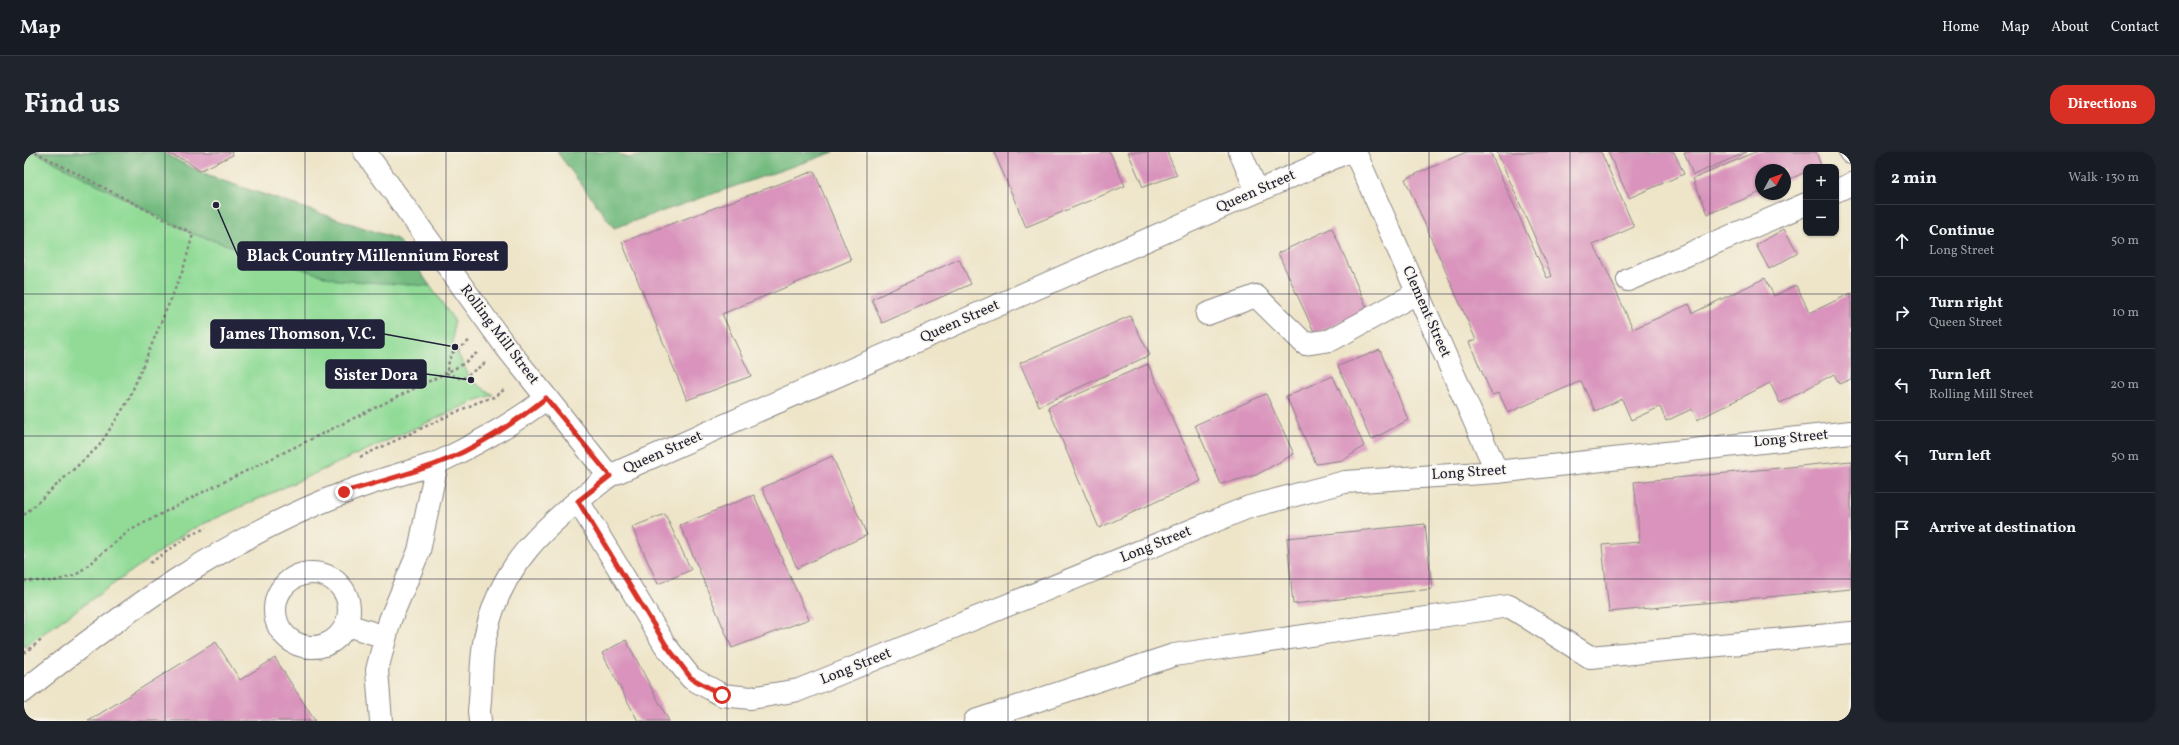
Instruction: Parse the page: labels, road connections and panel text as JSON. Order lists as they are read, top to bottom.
{
  "streets": {
    "street": [
      "Queen Street",
      "Clement Street",
      "Rolling Mill Street",
      "Long Street"
    ]
  },
  "crossings": [
    ["Queen Street", "Rolling Mill Street"],
    ["Queen Street", "Long Street"],
    ["Clement Street", "Long Street"]
  ],
  "places": ["Black Country Millennium Forest", "James Thomson, V.C.", "Sister Dora"],
  "north": "top right",
  "page": {
    "header": "Map",
    "nav": [
      "Home",
      "Map",
      "About",
      "Contact"
    ],
    "title": "Find us",
    "buttons": "Directions",
    "heading": ["2 min", "Walk · 130 m"],
    "map_buttons": ["+", "−"],
    "list": [
      ["Continue", "Long Street", "50 m"],
      ["Turn right", "Queen Street", "10 m"],
      ["Turn left", "Rolling Mill Street", "20 m"],
      ["Turn left", "50 m"],
      "Arrive at destination"
    ]
  }
}
